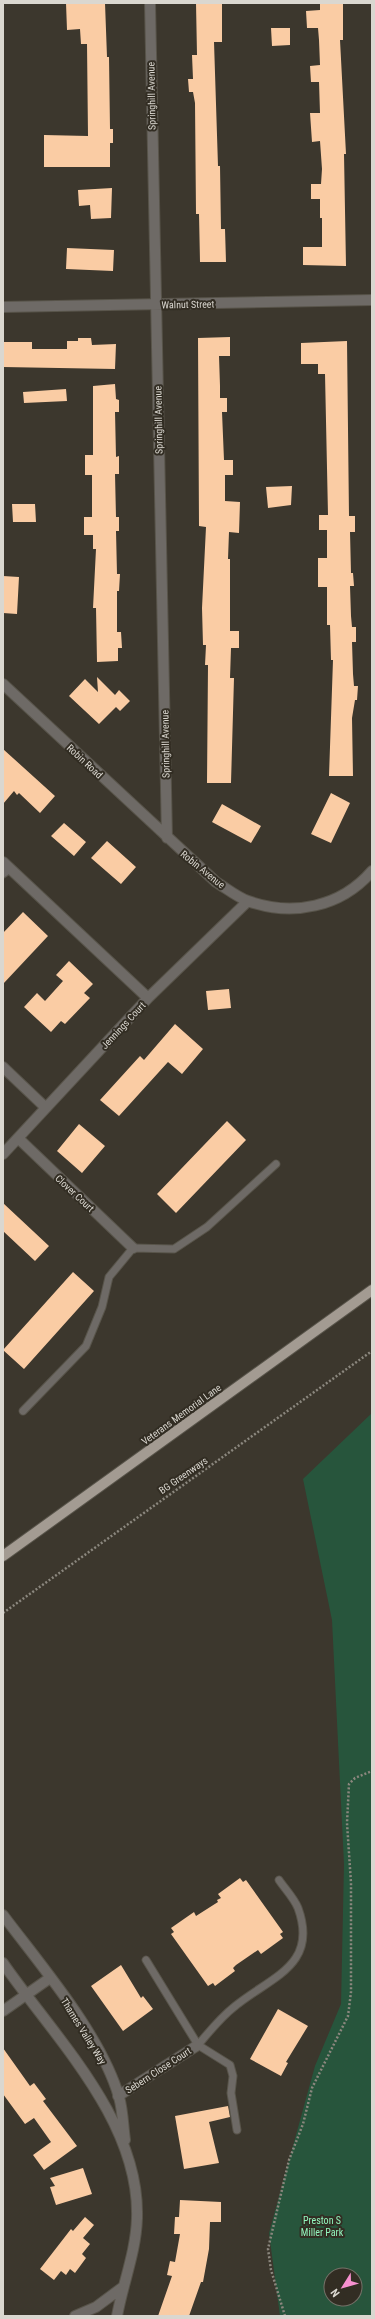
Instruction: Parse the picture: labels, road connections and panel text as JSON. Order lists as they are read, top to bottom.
{
  "streets": {
    "main road": ["Veterans Memorial Lane"],
    "street": [
      "Springhill Avenue",
      "Walnut Street",
      "Robin Road",
      "Robin Avenue",
      "Jennings Court",
      "Clover Court",
      "Thames Valley Way",
      "Sebern Close Court"
    ],
    "path": ["BG Greenways"]
  },
  "crossings": [
    ["Springhill Avenue", "Walnut Street"],
    ["Springhill Avenue", "Robin Road"],
    ["Springhill Avenue", "Robin Avenue"],
    ["Robin Road", "Robin Avenue"],
    ["Robin Avenue", "Jennings Court"],
    ["Jennings Court", "Clover Court"],
    ["Thames Valley Way", "Sebern Close Court"]
  ],
  "parks": ["Preston S Miller Park"],
  "north": "bottom left"
}
